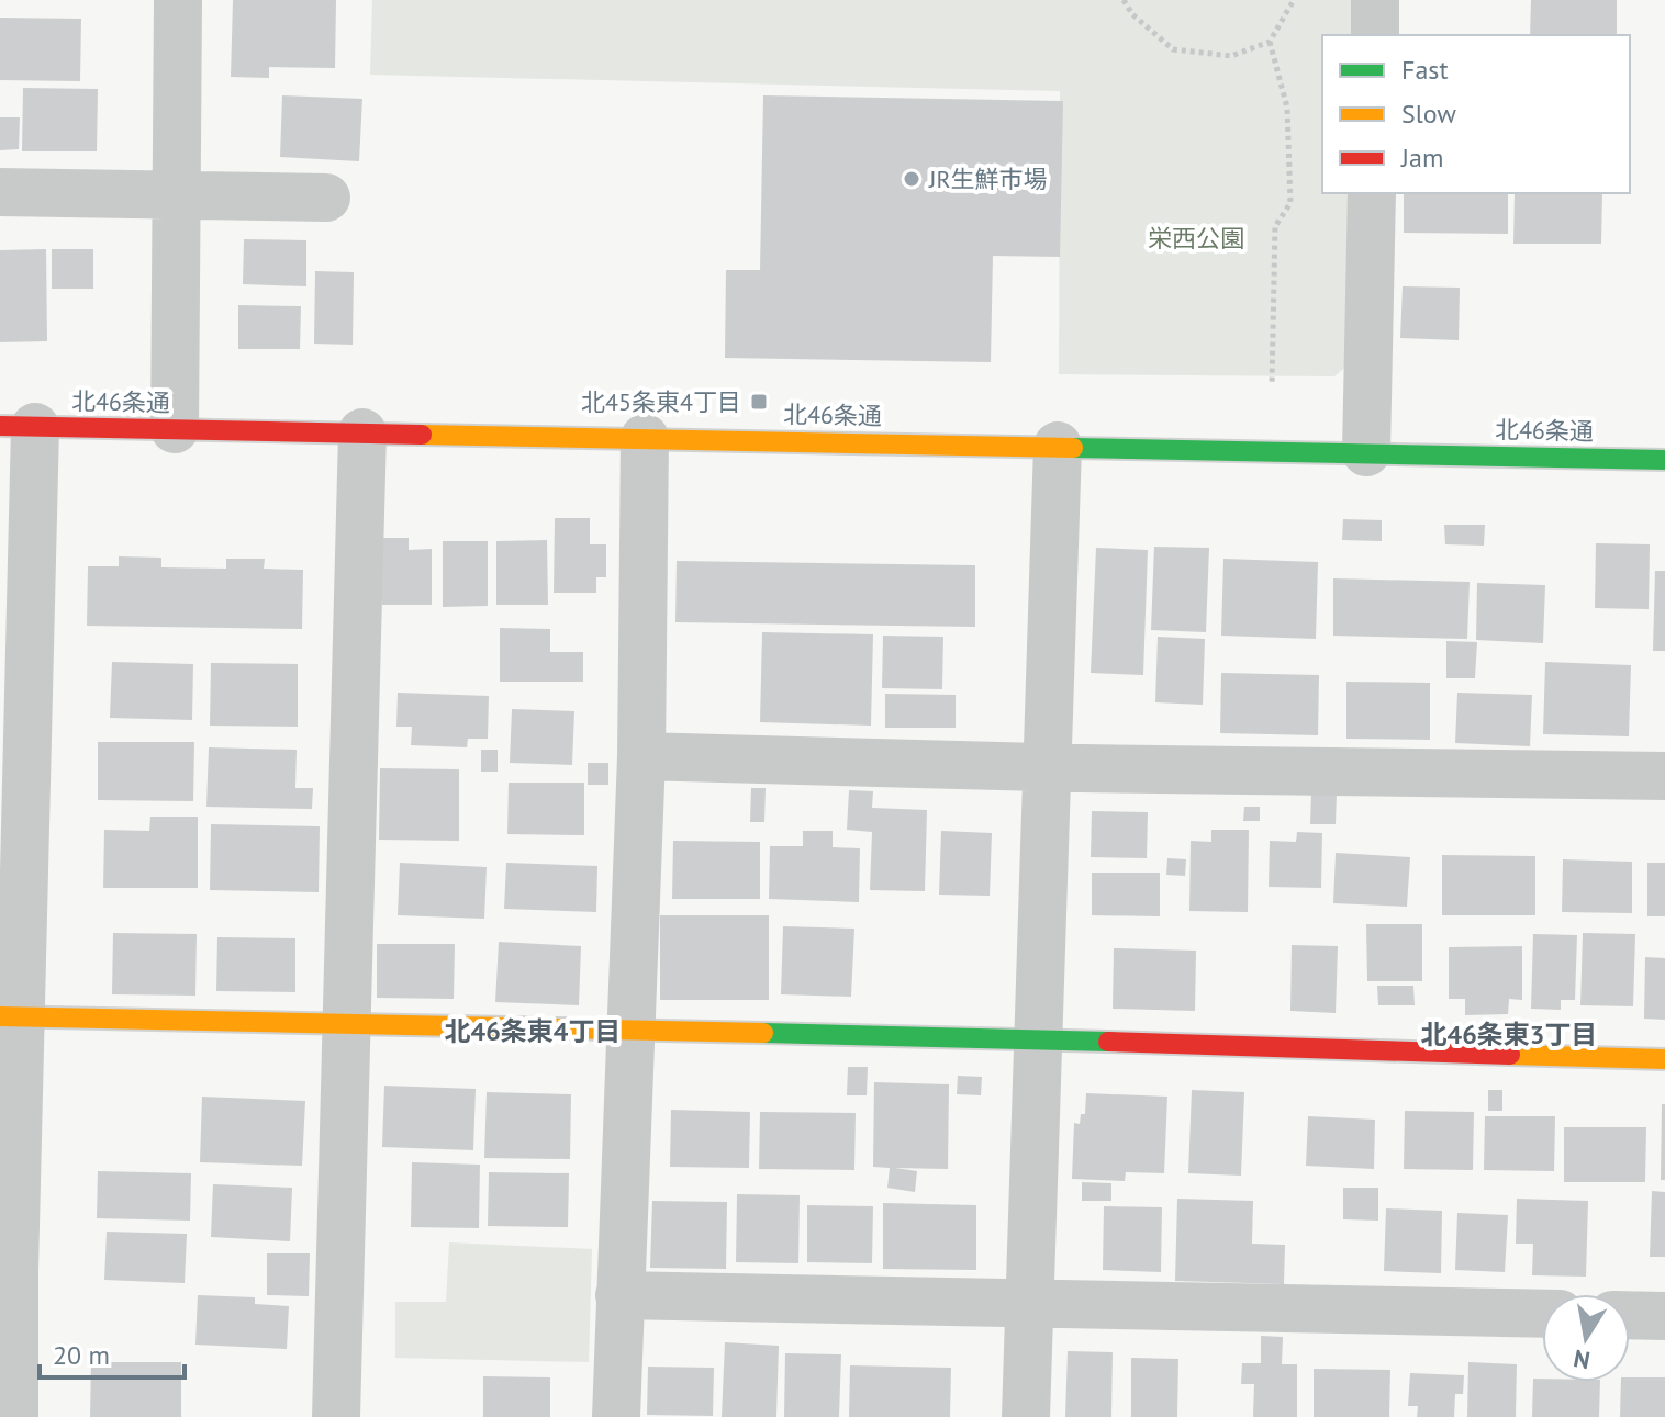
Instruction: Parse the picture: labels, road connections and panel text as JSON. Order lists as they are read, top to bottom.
{
  "streets": {
    "street": ["北46条通"]
  },
  "districts": ["北46条東4丁目", "北46条東3丁目"],
  "parks": ["栄西公園"],
  "places": {
    "other": ["JR生鮮市場"],
    "transit": ["北45条東4丁目"]
  },
  "legend": ["Fast", "Slow", "Jam"],
  "scale_bar": "20 m",
  "north": "bottom"
}
